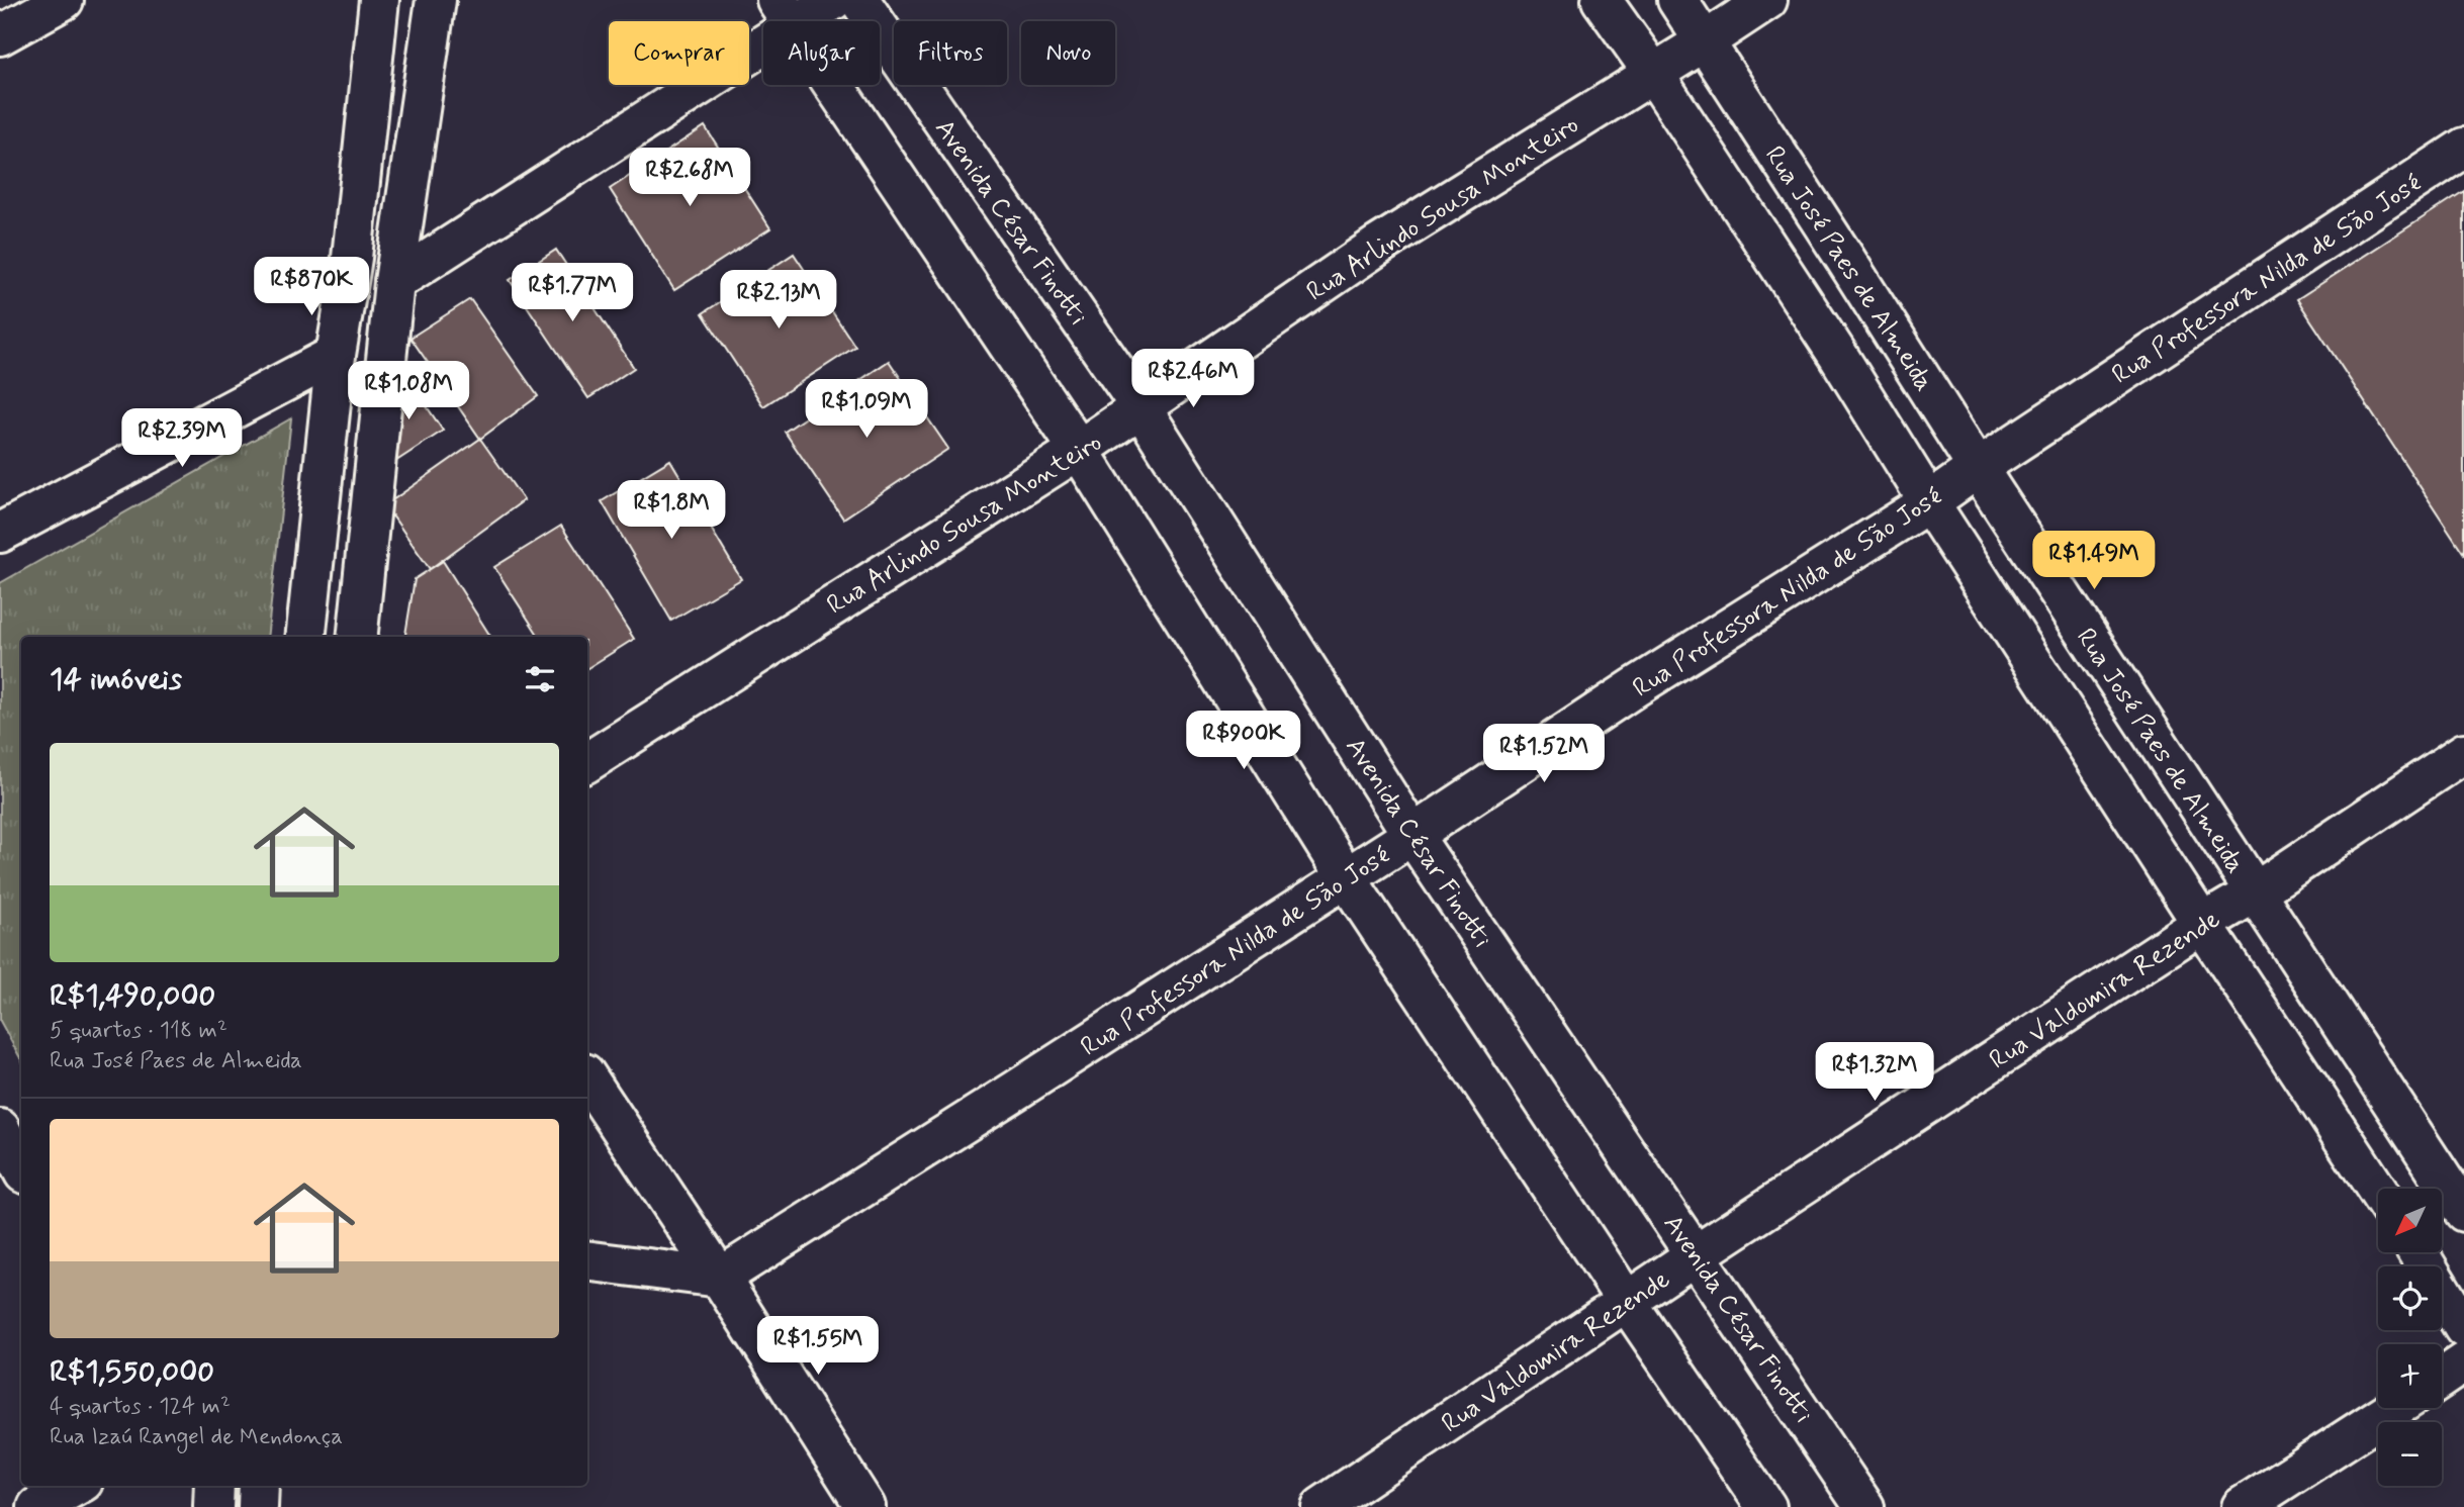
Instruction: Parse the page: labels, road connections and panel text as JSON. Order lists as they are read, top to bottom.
{
  "streets": {
    "street": [
      "Rua Arlindo Sousa Monteiro",
      "Avenida César Finotti",
      "Rua José Paes de Almeida",
      "Rua Professora Nilda de São José",
      "Rua Valdomira Rezende"
    ]
  },
  "crossings": [
    ["Rua Arlindo Sousa Monteiro", "Avenida César Finotti"],
    ["Rua Arlindo Sousa Monteiro", "Rua José Paes de Almeida"],
    ["Avenida César Finotti", "Rua Professora Nilda de São José"],
    ["Avenida César Finotti", "Rua Valdomira Rezende"],
    ["Rua José Paes de Almeida", "Rua Professora Nilda de São José"],
    ["Rua José Paes de Almeida", "Rua Valdomira Rezende"]
  ],
  "north": "bottom left",
  "page": {
    "chip": [
      "Comprar",
      "Alugar",
      "Filtros",
      "Novo"
    ],
    "price": [
      "R$2.68M",
      "R$870K",
      "R$1.77M",
      "R$2.13M",
      "R$2.46M",
      "R$1.08M",
      "R$1.09M",
      "R$2.39M",
      "R$1.8M",
      "R$1.49M",
      "R$900K",
      "R$1.52M",
      "R$1.32M",
      "R$1.55M"
    ],
    "heading": "14 imóveis",
    "list": [
      {
        "name": "R$1,490,000",
        "note": "5 quartos · 118 m² · Rua José Paes de Almeida"
      },
      {
        "name": "R$1,550,000",
        "note": "4 quartos · 124 m² · Rua Izaú Rangel de Mendonça"
      }
    ],
    "map_buttons": ["+", "−"]
  }
}
